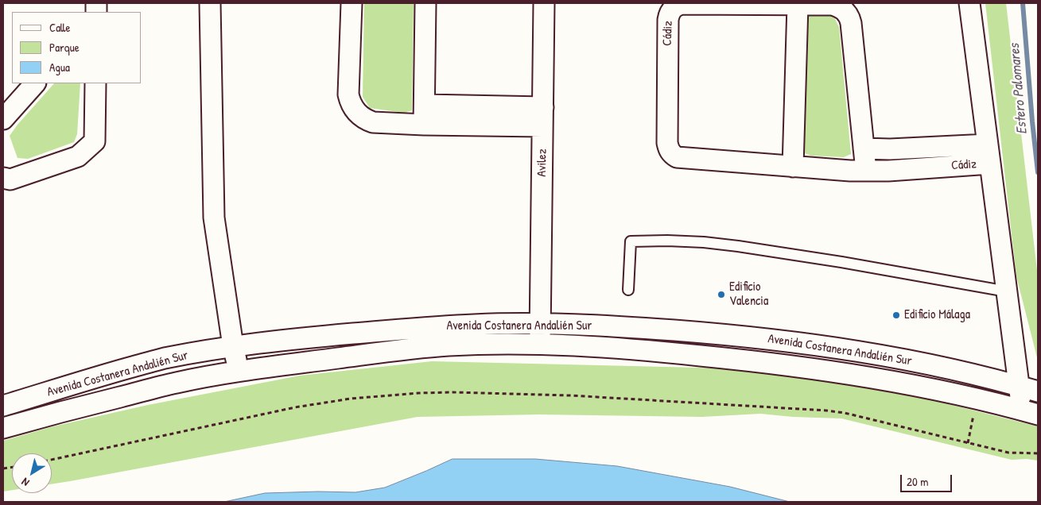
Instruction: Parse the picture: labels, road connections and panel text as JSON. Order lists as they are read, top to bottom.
{
  "streets": {
    "street": ["Cádiz", "Avilez", "Avenida Costanera Andalién Sur"]
  },
  "crossings": [
    ["Avilez", "Avenida Costanera Andalién Sur"]
  ],
  "water": ["Estero Palomares"],
  "places": ["Edificio Valencia", "Edificio Málaga"],
  "legend": ["Calle", "Parque", "Agua"],
  "scale_bar": "20 m",
  "north": "bottom left"
}
